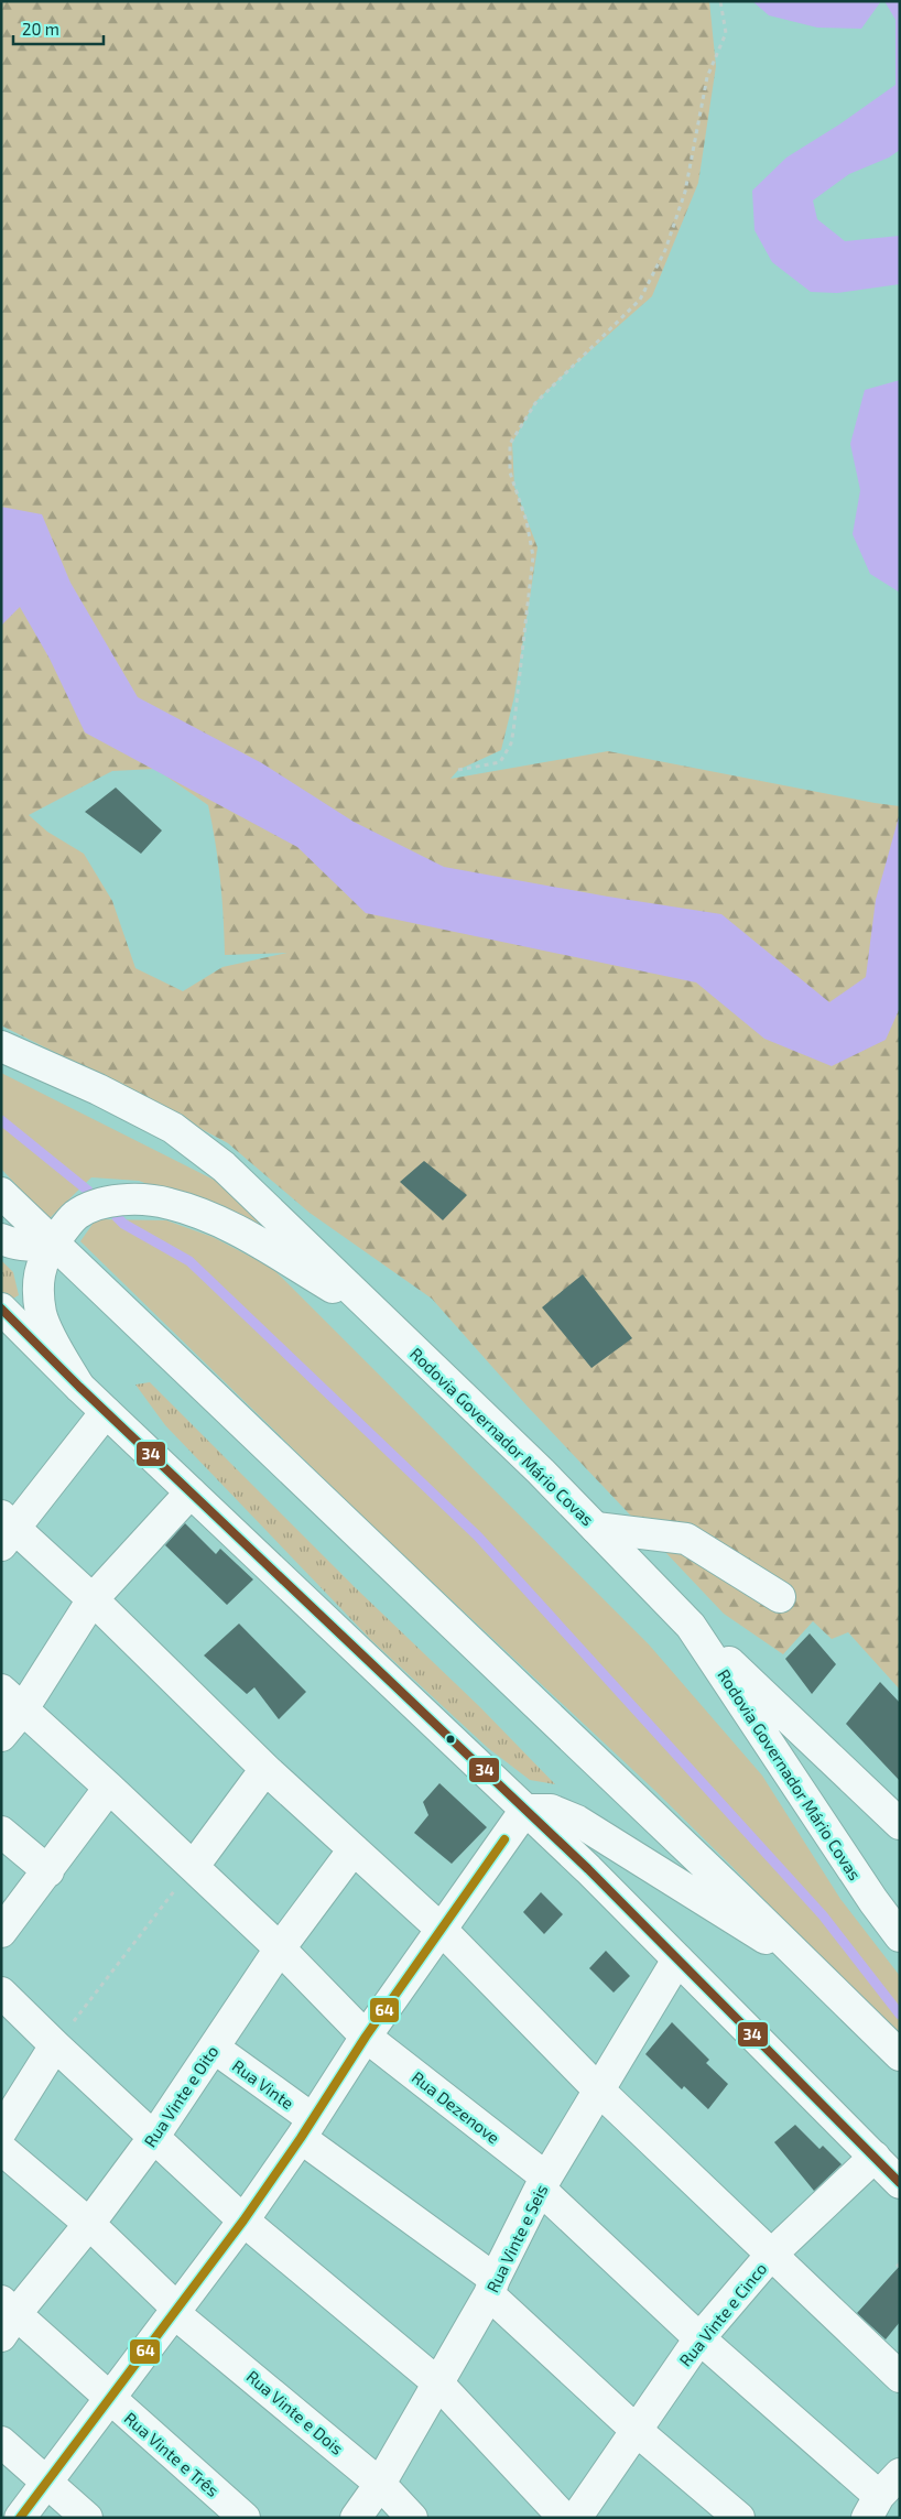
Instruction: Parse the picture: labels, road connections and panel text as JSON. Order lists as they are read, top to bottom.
{
  "streets": {
    "main road": [
      "Rodovia Governador Mário Covas",
      "Rua Vinte",
      "Rua Vinte e Oito",
      "Rua Dezenove",
      "Rua Vinte e Seis",
      "Rua Vinte e Cinco",
      "Rua Vinte e Dois",
      "Rua Vinte e Três"
    ]
  },
  "crossings": [
    ["Rua Vinte", "Rua Vinte e Oito"],
    ["Rua Vinte", "Rua Vinte e Seis"],
    ["Rua Vinte", "Rua Vinte e Cinco"],
    ["Rua Vinte e Oito", "Rua Dezenove"],
    ["Rua Vinte e Oito", "Rua Vinte e Dois"],
    ["Rua Vinte e Oito", "Rua Vinte e Três"],
    ["Rua Dezenove", "Rua Vinte e Seis"],
    ["Rua Dezenove", "Rua Vinte e Cinco"],
    ["Rua Vinte e Seis", "Rua Vinte e Dois"]
  ],
  "lines": ["transit line 34", "transit line 64"],
  "scale_bar": "20 m"
}
